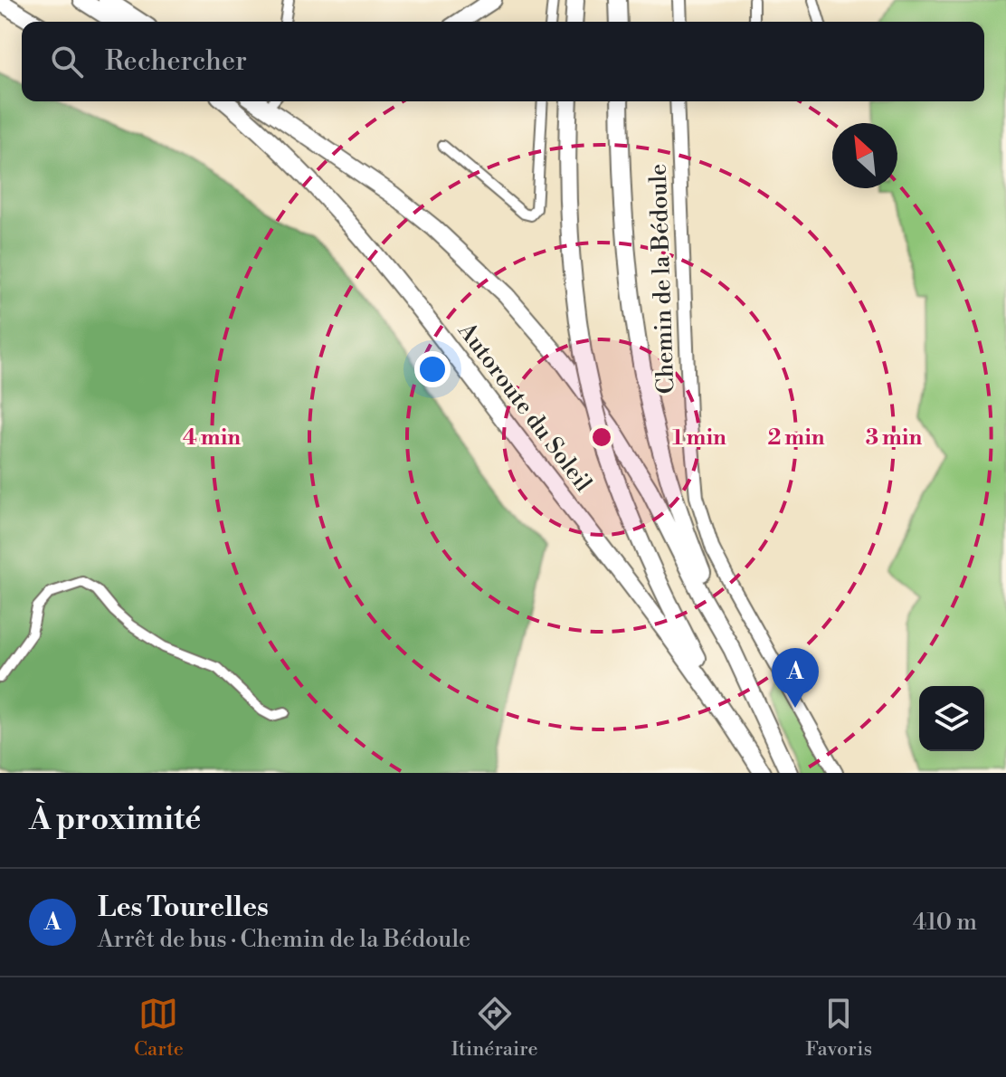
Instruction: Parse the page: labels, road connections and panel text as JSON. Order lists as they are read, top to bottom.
{
  "streets": {
    "highway": ["Autoroute du Soleil"],
    "street": ["Chemin de la Bédoule"]
  },
  "north": "top left",
  "page": {
    "search": "Rechercher",
    "pins": "A",
    "heading": "À proximité",
    "list": [
      {
        "mark": "A",
        "name": "Les Tourelles",
        "note": "Arrêt de bus · Chemin de la Bédoule",
        "value": "410 m"
      }
    ],
    "nav": ["Carte", "Itinéraire", "Favoris"]
  },
  "rings": [
    "1 min",
    "2 min",
    "3 min",
    "4 min"
  ]
}
